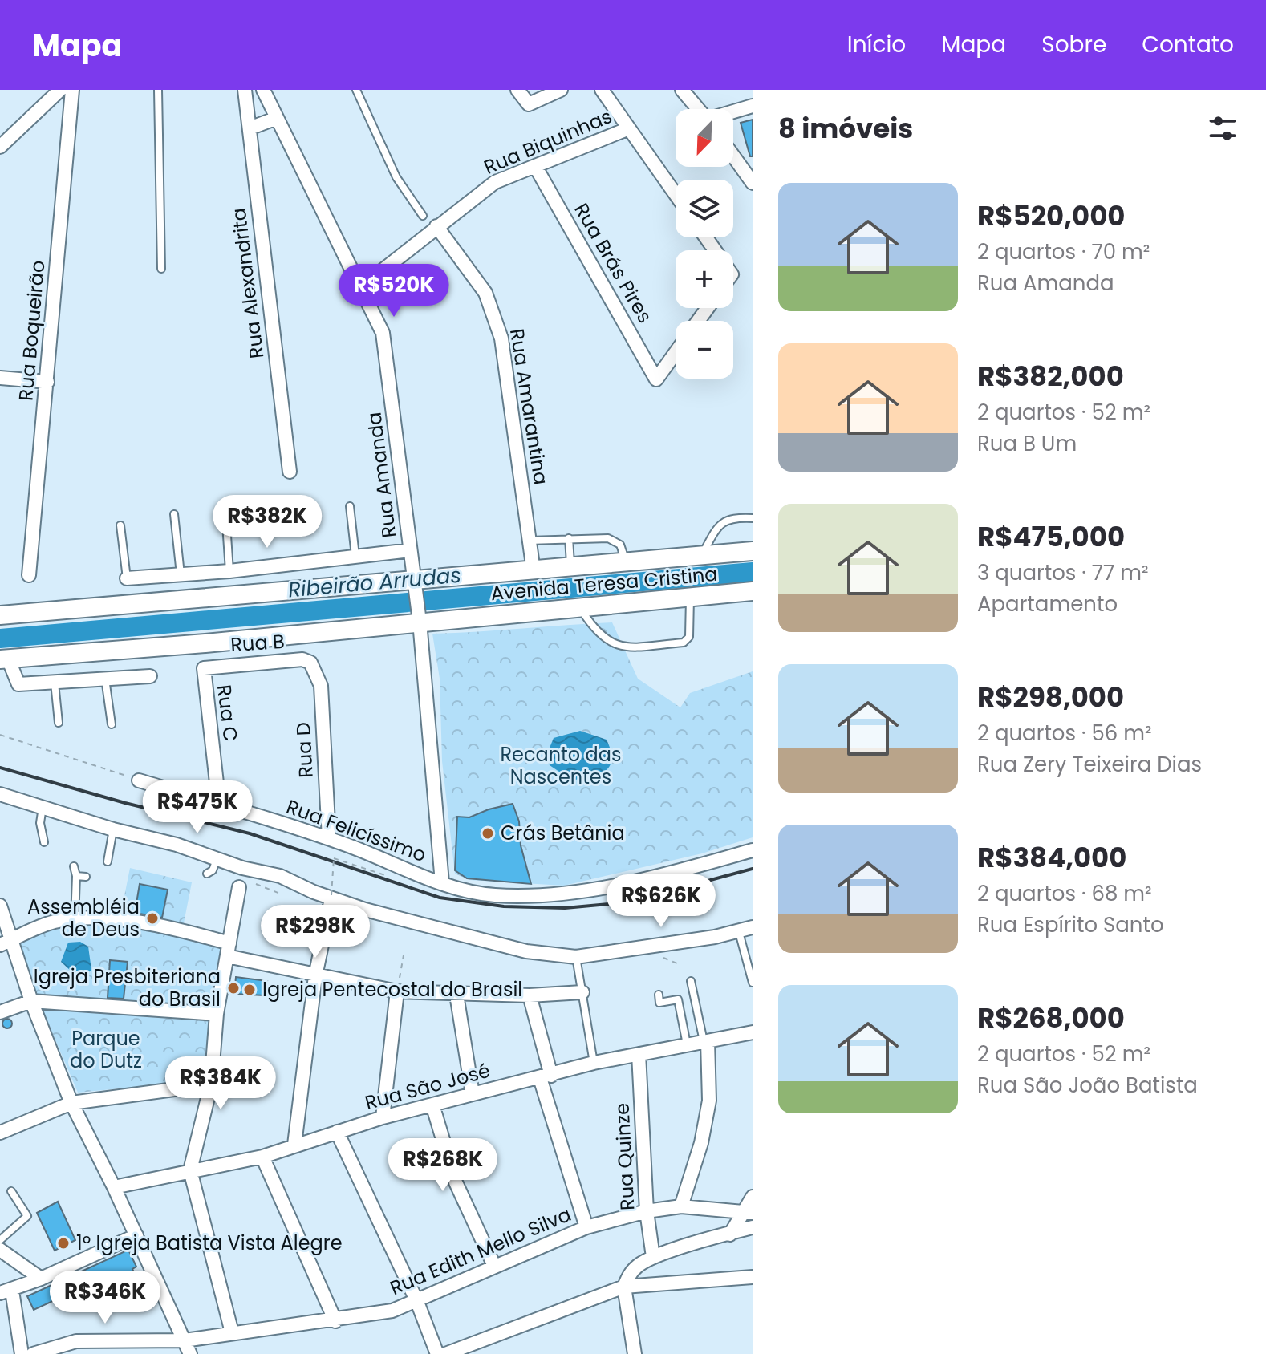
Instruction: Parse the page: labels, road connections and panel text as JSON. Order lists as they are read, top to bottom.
{
  "streets": {
    "main road": ["Avenida Teresa Cristina"],
    "street": [
      "Rua Biquinhas",
      "Rua Brás Pires",
      "Rua Alexandrita",
      "Rua Boqueirão",
      "Rua Amarantina",
      "Rua Amanda",
      "Rua B",
      "Rua C",
      "Rua D",
      "Rua Felicíssimo",
      "Rua São José",
      "Rua Quinze",
      "Rua Edith Mello Silva"
    ]
  },
  "crossings": [
    ["Rua Biquinhas", "Rua Brás Pires"],
    ["Rua Biquinhas", "Rua Amarantina"],
    ["Rua Biquinhas", "Rua Amanda"],
    ["Rua Amarantina", "Avenida Teresa Cristina"],
    ["Rua Amanda", "Avenida Teresa Cristina"],
    ["Rua Amanda", "Rua Felicíssimo"],
    ["Rua B", "Rua C"],
    ["Rua B", "Rua D"],
    ["Rua C", "Rua Felicíssimo"],
    ["Rua D", "Rua Felicíssimo"],
    ["Rua São José", "Rua Quinze"],
    ["Rua Quinze", "Rua Edith Mello Silva"]
  ],
  "water": ["Ribeirão Arrudas"],
  "parks": ["Recanto das Nascentes", "Parque do Dutz"],
  "places": [
    "Crás Betânia",
    "Assembléia de Deus",
    "Igreja Presbiteriana do Brasil",
    "Igreja Pentecostal do Brasil",
    "1º Igreja Batista Vista Alegre"
  ],
  "north": "bottom left",
  "page": {
    "header": "Mapa",
    "nav": [
      "Início",
      "Mapa",
      "Sobre",
      "Contato"
    ],
    "heading": "8 imóveis",
    "map_buttons": ["+", "−"],
    "list": [
      {
        "name": "R$520,000",
        "note": "2 quartos · 70 m² · Rua Amanda"
      },
      {
        "name": "R$382,000",
        "note": "2 quartos · 52 m² · Rua B Um"
      },
      {
        "name": "R$475,000",
        "note": "3 quartos · 77 m² · Apartamento"
      },
      {
        "name": "R$298,000",
        "note": "2 quartos · 56 m² · Rua Zery Teixeira Dias"
      },
      {
        "name": "R$384,000",
        "note": "2 quartos · 68 m² · Rua Espírito Santo"
      },
      {
        "name": "R$268,000",
        "note": "2 quartos · 52 m² · Rua São João Batista"
      }
    ],
    "price": [
      "R$520K",
      "R$382K",
      "R$475K",
      "R$626K",
      "R$298K",
      "R$384K",
      "R$268K",
      "R$346K"
    ]
  }
}
